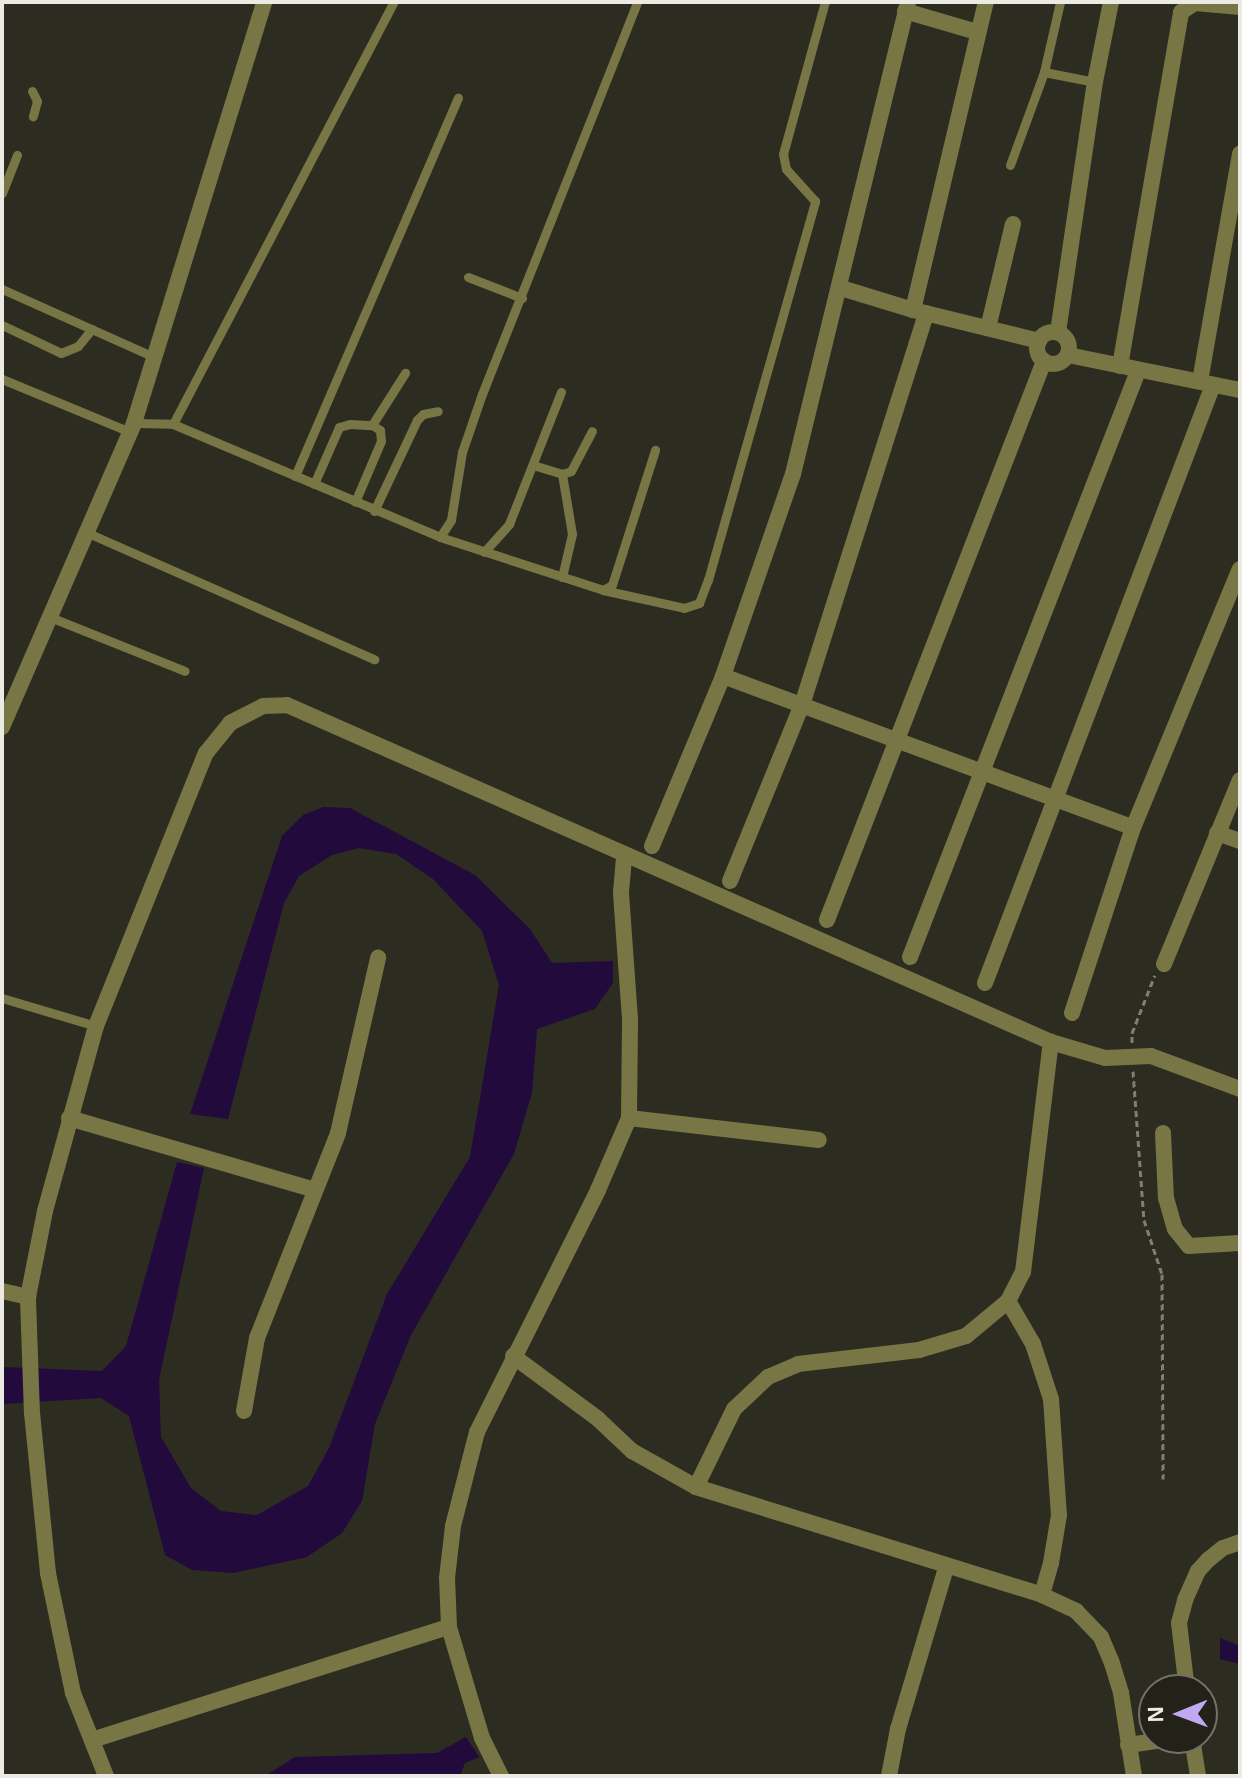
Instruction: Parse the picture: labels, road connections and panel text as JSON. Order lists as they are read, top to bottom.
{
  "north": "left"
}
